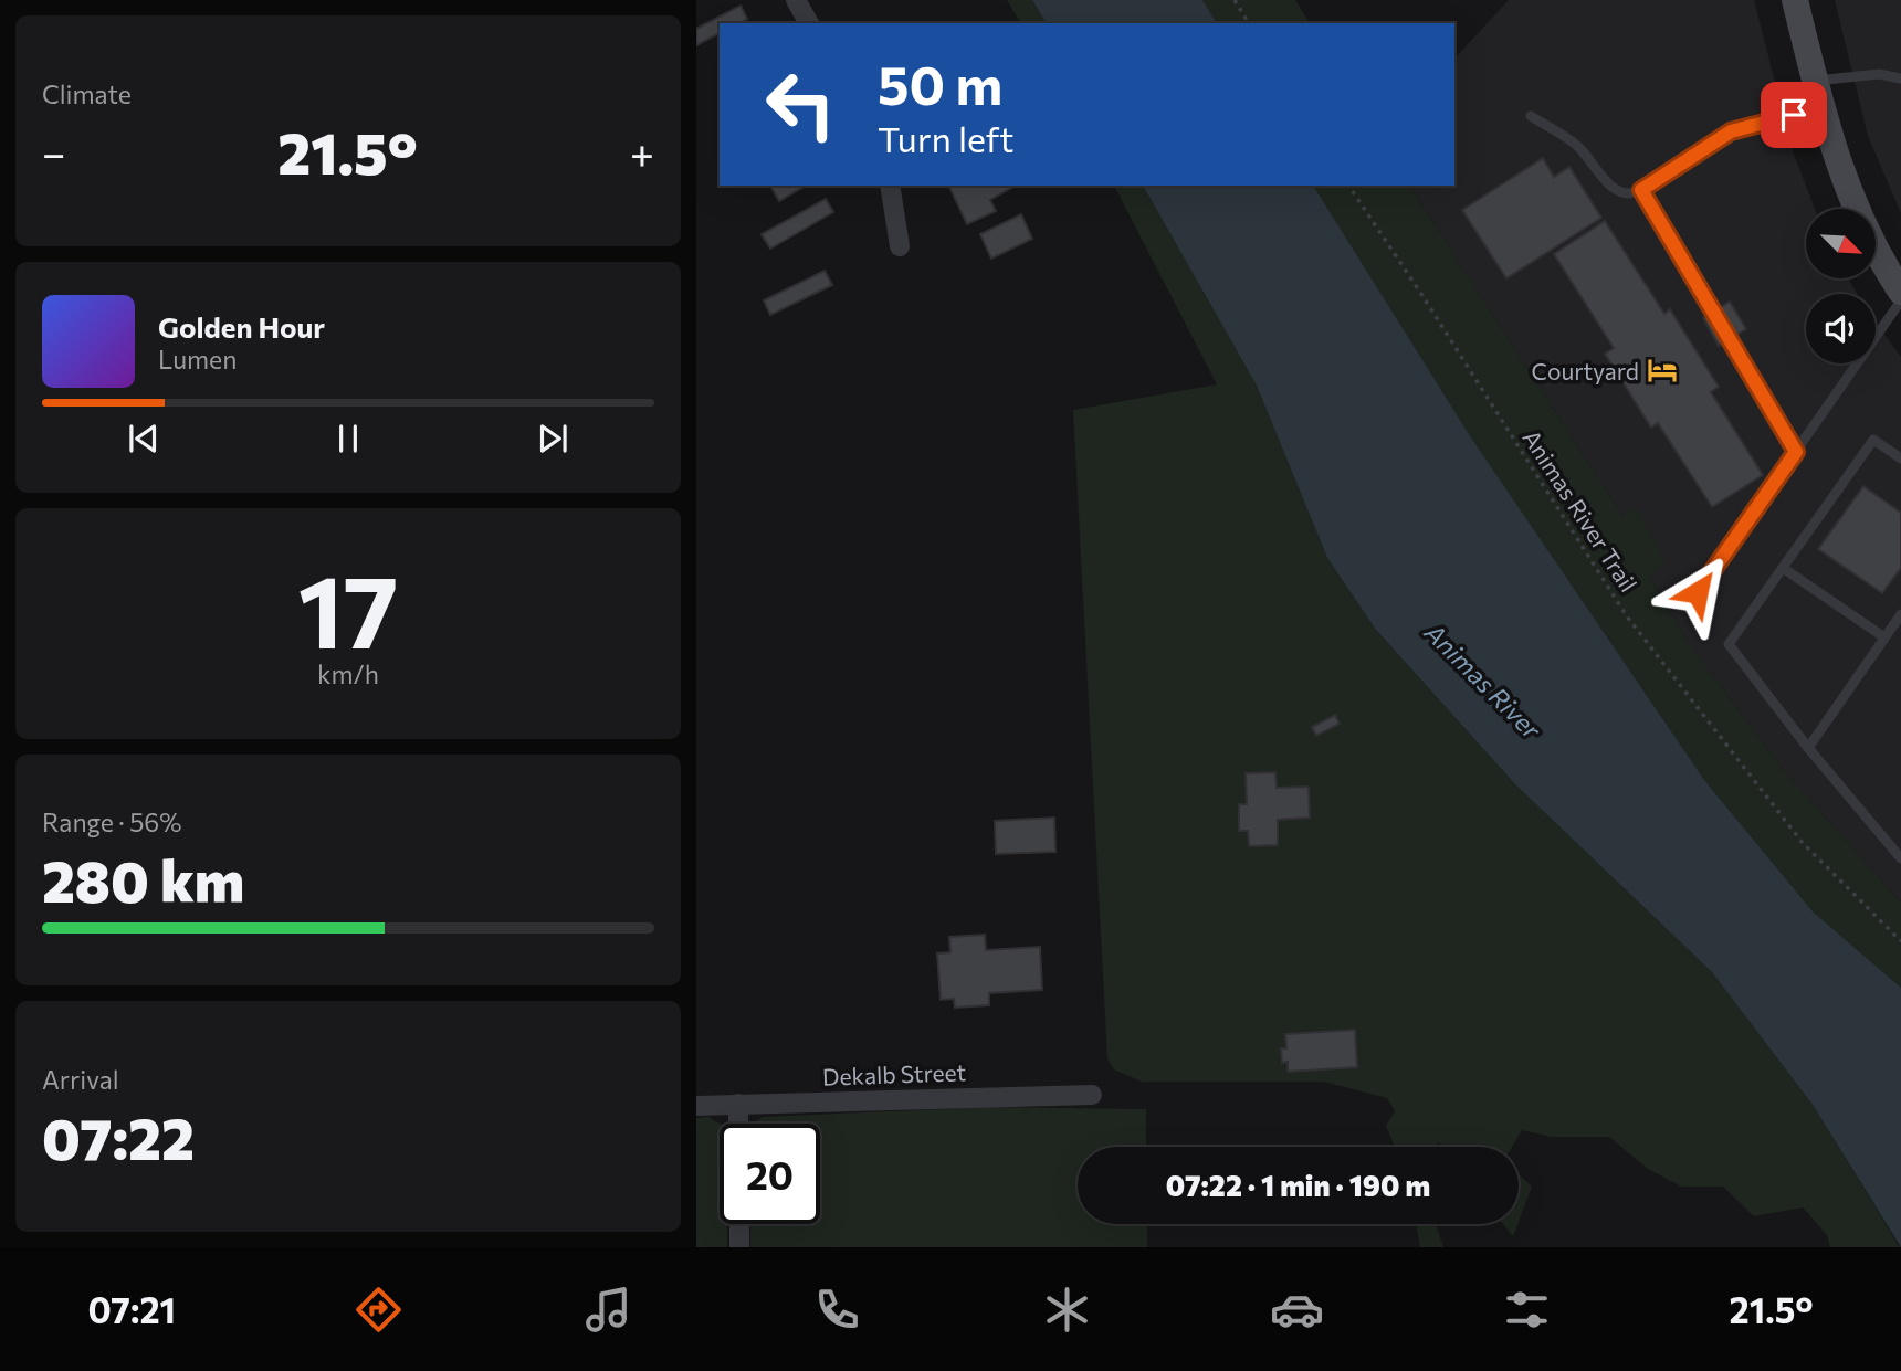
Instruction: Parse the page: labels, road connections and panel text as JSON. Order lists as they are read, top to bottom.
{
  "streets": {
    "street": ["Dekalb Street"],
    "path": ["Animas River Trail"]
  },
  "water": ["Animas River"],
  "places": {
    "hotel": ["Courtyard"]
  },
  "north": "bottom right",
  "page": {
    "tile": [
      "Climate",
      ["17", "km/h"],
      ["Range · 56%", "280 km"],
      ["Arrival", "07:22"]
    ],
    "turn": ["50 m", "Turn left"],
    "heat": ["−", "21.5°", "+"],
    "song": ["Golden Hour", "Lumen"],
    "limit": "20",
    "trip": "07:22 · 1 min · 190 m",
    "tabs": ["07:21", "21.5°"]
  }
}
